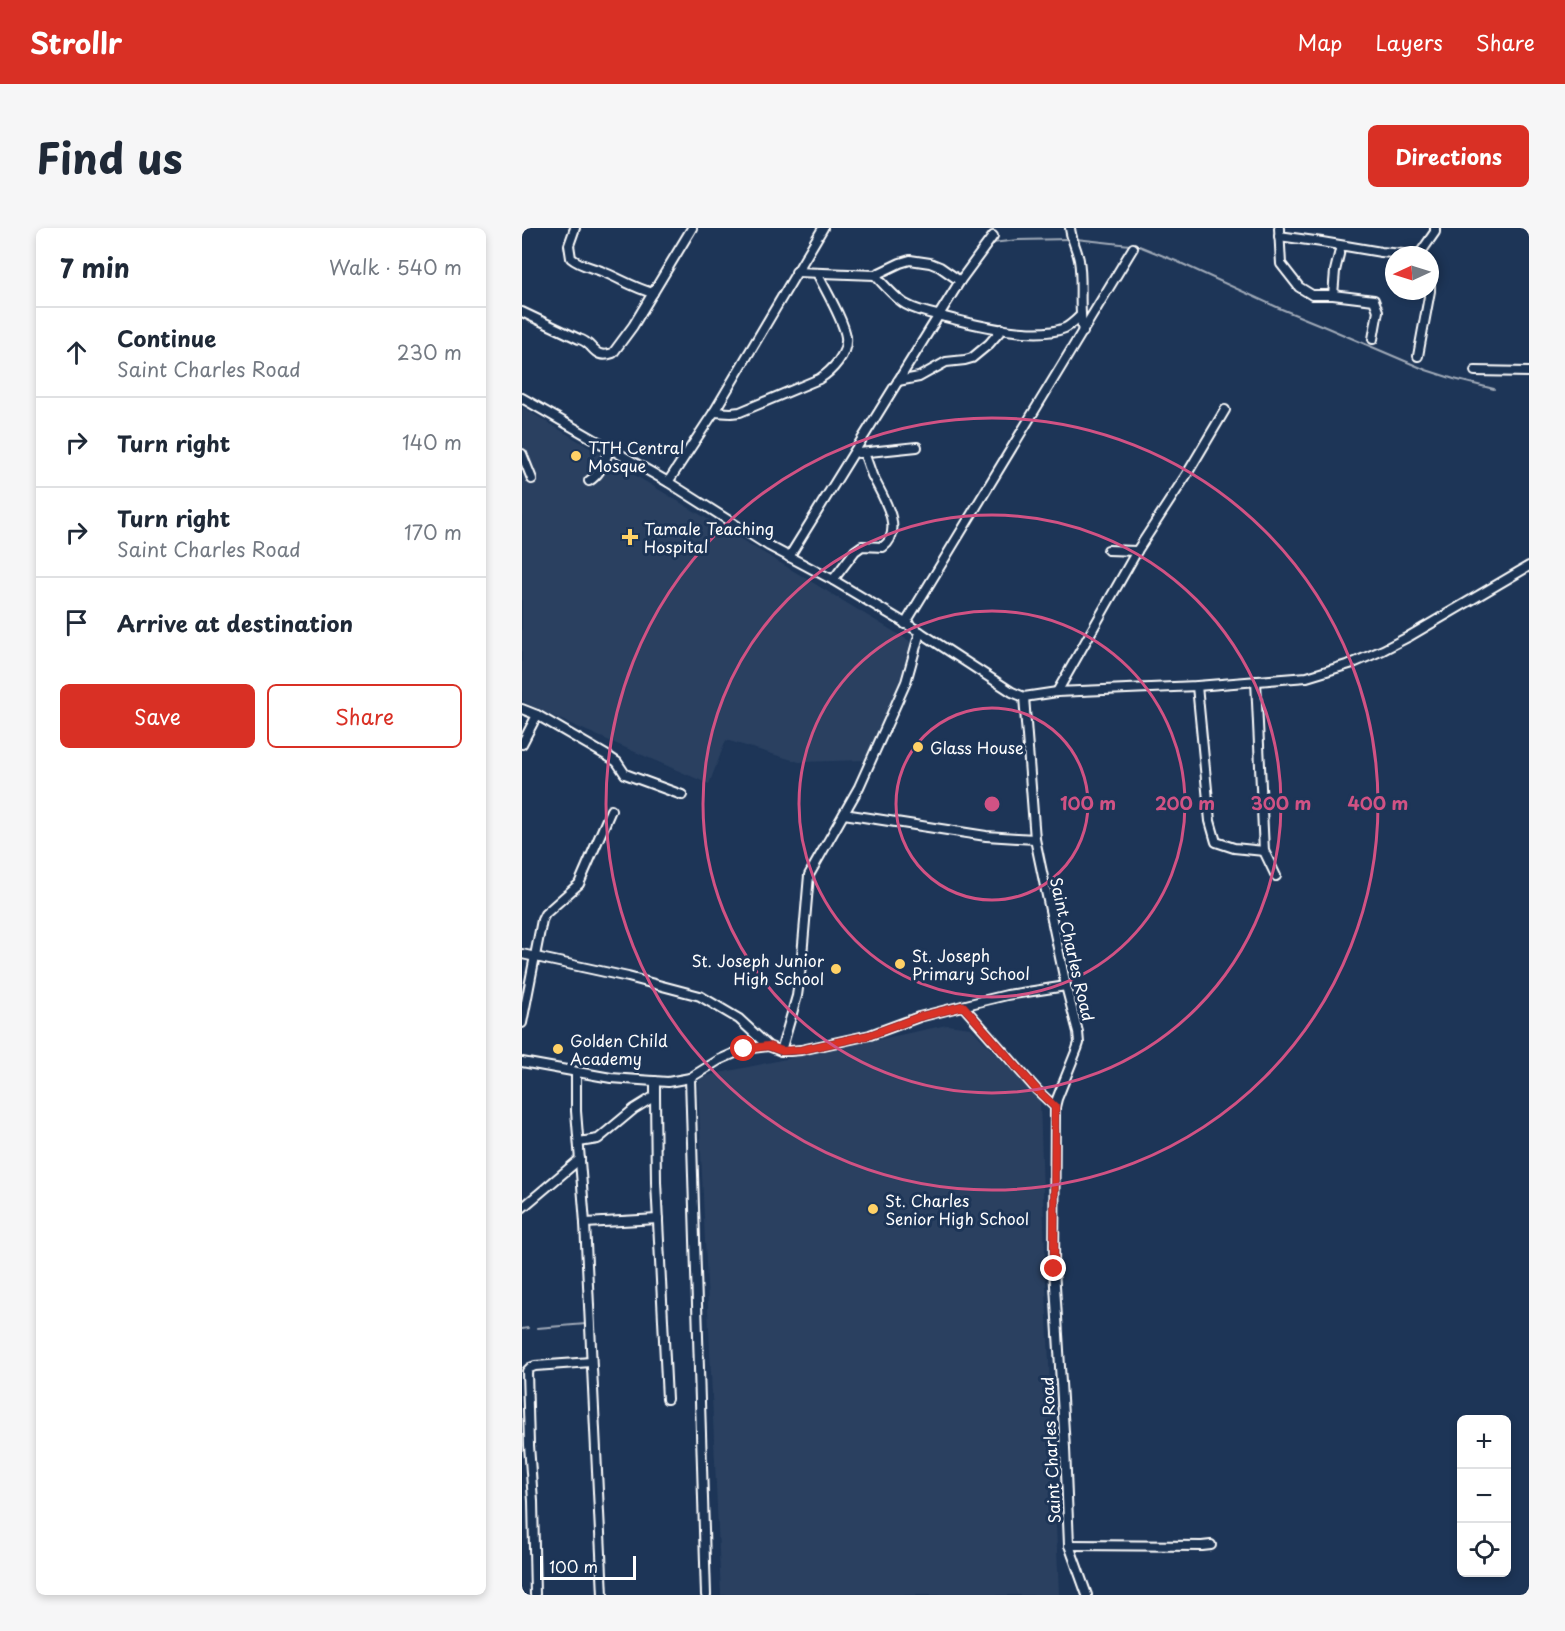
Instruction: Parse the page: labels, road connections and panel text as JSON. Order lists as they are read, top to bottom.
{
  "streets": {
    "street": ["Saint Charles Road"]
  },
  "places": {
    "other": [
      "TTH Central Mosque",
      "Glass House",
      "St. Joseph Primary School",
      "St. Joseph Junior High School",
      "Golden Child Academy",
      "St. Charles Senior High School"
    ],
    "health": ["Tamale Teaching Hospital"]
  },
  "scale_bar": "100 m",
  "north": "left",
  "page": {
    "header": "Strollr",
    "nav": ["Map", "Layers", "Share"],
    "title": "Find us",
    "buttons": [
      "Directions",
      ["Save", "Share"]
    ],
    "heading": ["7 min", "Walk · 540 m"],
    "list": [
      ["Continue", "Saint Charles Road", "230 m"],
      ["Turn right", "140 m"],
      ["Turn right", "Saint Charles Road", "170 m"],
      "Arrive at destination"
    ],
    "map_buttons": ["+", "−"],
    "scale": "100 m"
  },
  "rings": [
    "100 m",
    "200 m",
    "300 m",
    "400 m"
  ]
}
